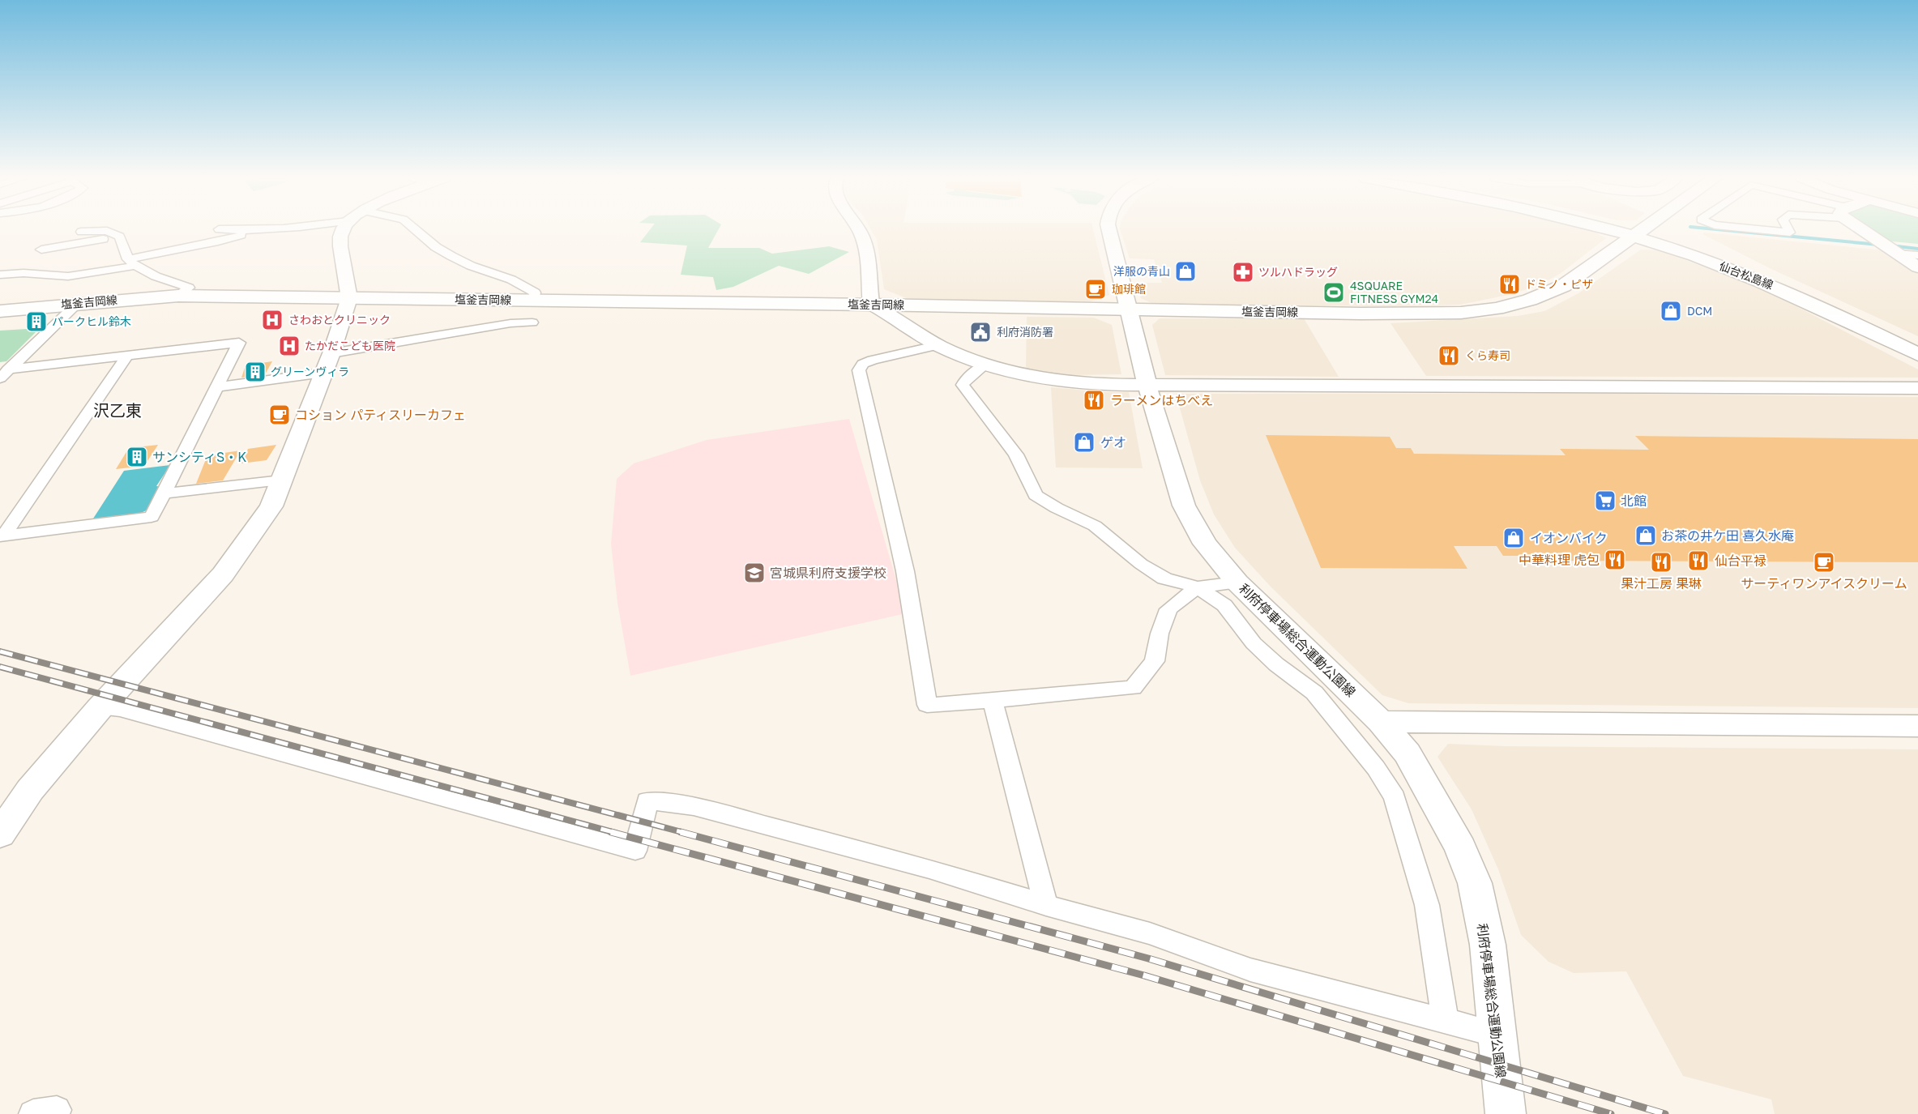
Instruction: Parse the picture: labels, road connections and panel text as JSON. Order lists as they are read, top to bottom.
{
  "streets": {
    "main road": ["仙台松島線", "塩釜吉岡線"],
    "street": ["利府停車場総合運動公園線"]
  },
  "crossings": [
    ["仙台松島線", "塩釜吉岡線"],
    ["塩釜吉岡線", "利府停車場総合運動公園線"]
  ],
  "districts": ["沢乙東"],
  "places": {
    "shop": [
      "洋服の青山",
      "DCM",
      "ゲオ",
      "お茶の井ケ田 喜久水庵",
      "イオンバイク"
    ],
    "pharmacy": ["ツルハドラッグ"],
    "restaurant": [
      "ドミノ・ピザ",
      "くら寿司",
      "ラーメンはちべえ",
      "中華料理 虎包",
      "仙台平禄",
      "果汁工房 果琳"
    ],
    "cafe": ["珈琲館", "コション パティスリーカフェ", "サーティワンアイスクリーム"],
    "sports": ["4SQUARE FITNESS GYM24"],
    "hospital": ["さわおとクリニック", "たかだこども医院"],
    "building": ["パークヒル鈴木", "グリーンヴィラ", "サンシティS・K"],
    "public building": ["利府消防署"],
    "supermarket": ["北館"],
    "school or university": ["宮城県利府支援学校"]
  }
}
